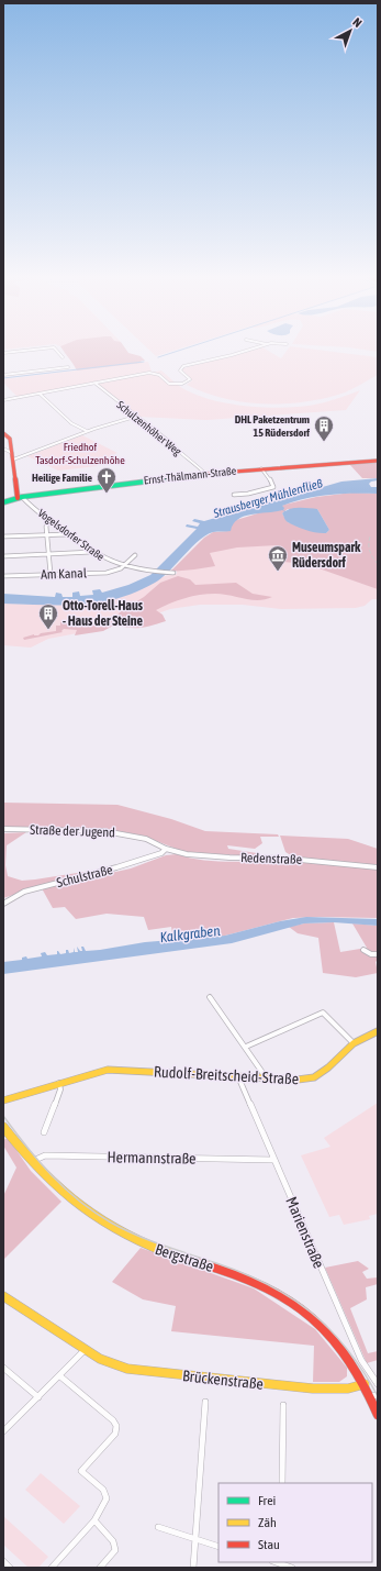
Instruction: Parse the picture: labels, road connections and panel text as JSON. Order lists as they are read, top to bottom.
{
  "streets": {
    "street": [
      "Schulzenhöher Weg",
      "Ernst-Thälmann-Straße",
      "Vogelsdorfer Straße",
      "Am Kanal",
      "Straße der Jugend",
      "Redenstraße",
      "Schulstraße",
      "Rudolf-Breitscheid-Straße",
      "Hermannstraße",
      "Marienstraße",
      "Bergstraße",
      "Brückenstraße"
    ]
  },
  "crossings": [
    ["Schulzenhöher Weg", "Ernst-Thälmann-Straße"],
    ["Ernst-Thälmann-Straße", "Vogelsdorfer Straße"],
    ["Vogelsdorfer Straße", "Am Kanal"],
    ["Straße der Jugend", "Redenstraße"],
    ["Straße der Jugend", "Schulstraße"],
    ["Redenstraße", "Schulstraße"],
    ["Rudolf-Breitscheid-Straße", "Marienstraße"],
    ["Hermannstraße", "Marienstraße"],
    ["Hermannstraße", "Bergstraße"],
    ["Bergstraße", "Brückenstraße"]
  ],
  "water": ["Strausberger Mühlenfließ", "Kalkgraben"],
  "parks": ["Friedhof Tasdorf-Schulzenhöhe"],
  "places": {
    "building": ["DHL Paketzentrum 15 Rüdersdorf", "Otto-Torell-Haus - Haus der Steine"],
    "church": ["Heilige Familie"],
    "museum": ["Museumspark Rüdersdorf"]
  },
  "legend": ["Frei", "Zäh", "Stau"],
  "north": "top right"
}
